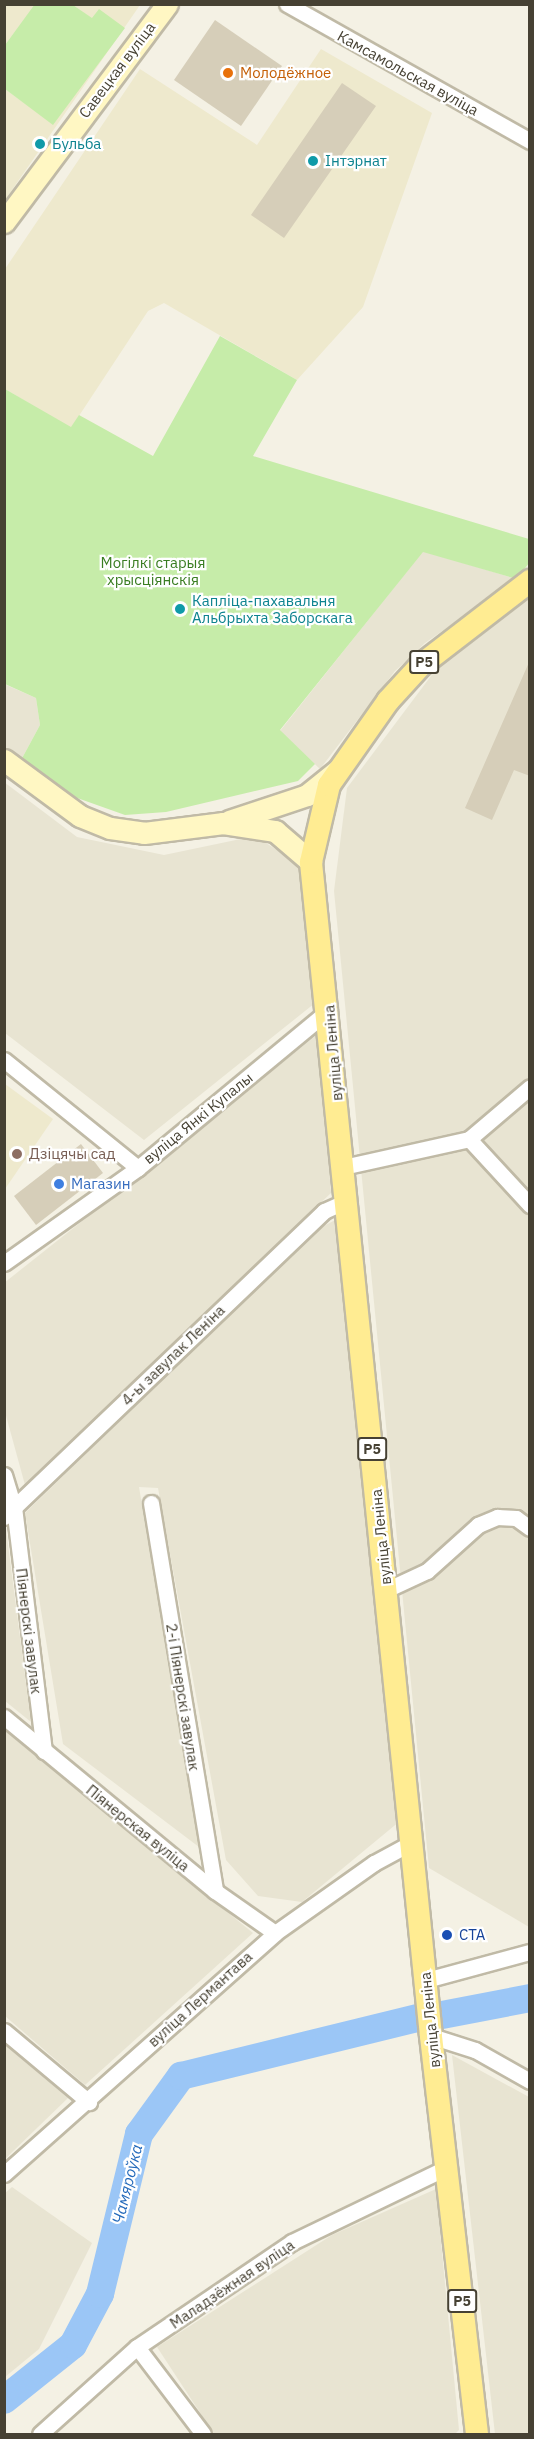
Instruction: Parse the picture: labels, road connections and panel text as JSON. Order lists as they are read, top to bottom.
{
  "streets": {
    "main road": ["Р5", "вуліца Леніна"],
    "street": [
      "Савецкая вуліца",
      "Камсамольская вуліца",
      "вуліца Янкі Купалы",
      "4-ы завулак Леніна",
      "Піянерскі завулак",
      "2-і Піянерскі завулак",
      "Піянерская вуліца",
      "вуліца Лермантава",
      "Маладзёжная вуліца"
    ]
  },
  "crossings": [
    ["вуліца Леніна", "вуліца Янкі Купалы"],
    ["вуліца Леніна", "4-ы завулак Леніна"],
    ["вуліца Леніна", "вуліца Лермантава"],
    ["вуліца Леніна", "Маладзёжная вуліца"],
    ["4-ы завулак Леніна", "Піянерскі завулак"],
    ["Піянерскі завулак", "Піянерская вуліца"],
    ["2-і Піянерскі завулак", "Піянерская вуліца"],
    ["Піянерская вуліца", "вуліца Лермантава"]
  ],
  "water": ["Чамяроўка"],
  "parks": ["Могілкі старыя хрысціянскія"],
  "places": [
    "Молодёжное",
    "Бульба",
    "Інтэрнат",
    "Капліца-пахавальня Альбрыхта Заборскага",
    "Дзіцячы сад",
    "Магазин",
    "СТА"
  ]
}
